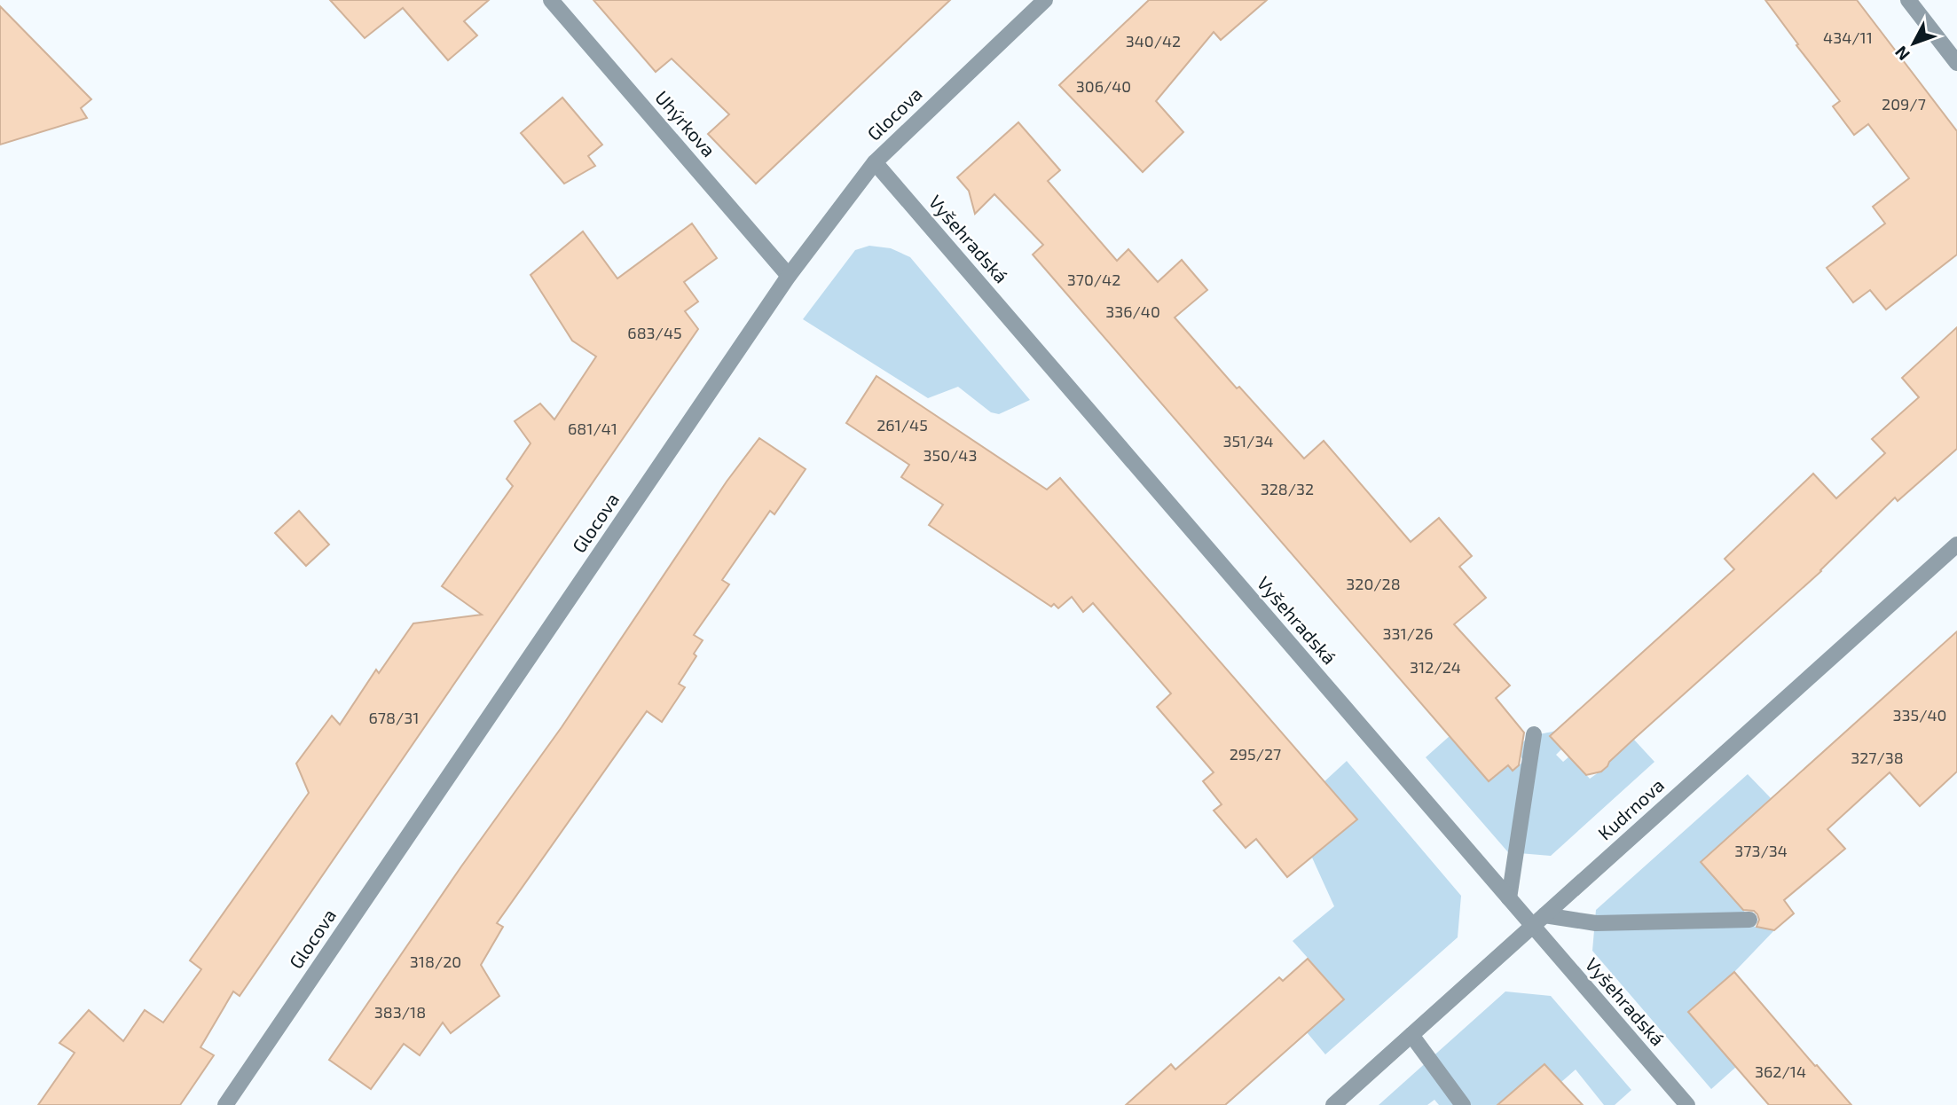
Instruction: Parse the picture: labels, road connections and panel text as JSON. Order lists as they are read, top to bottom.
{
  "streets": {
    "street": [
      "Glocova",
      "Uhýrkova",
      "Vyšehradská",
      "Kudrnova"
    ]
  },
  "crossings": [
    ["Glocova", "Uhýrkova"],
    ["Glocova", "Vyšehradská"],
    ["Vyšehradská", "Kudrnova"]
  ],
  "house_numbers": [
    "434/11",
    "340/42",
    "306/40",
    "209/7",
    "370/42",
    "336/40",
    "683/45",
    "261/45",
    "681/41",
    "351/34",
    "350/43",
    "328/32",
    "320/28",
    "331/26",
    "312/24",
    "335/40",
    "678/31",
    "295/27",
    "327/38",
    "373/34",
    "318/20",
    "383/18",
    "362/14"
  ],
  "north": "bottom left"
}
